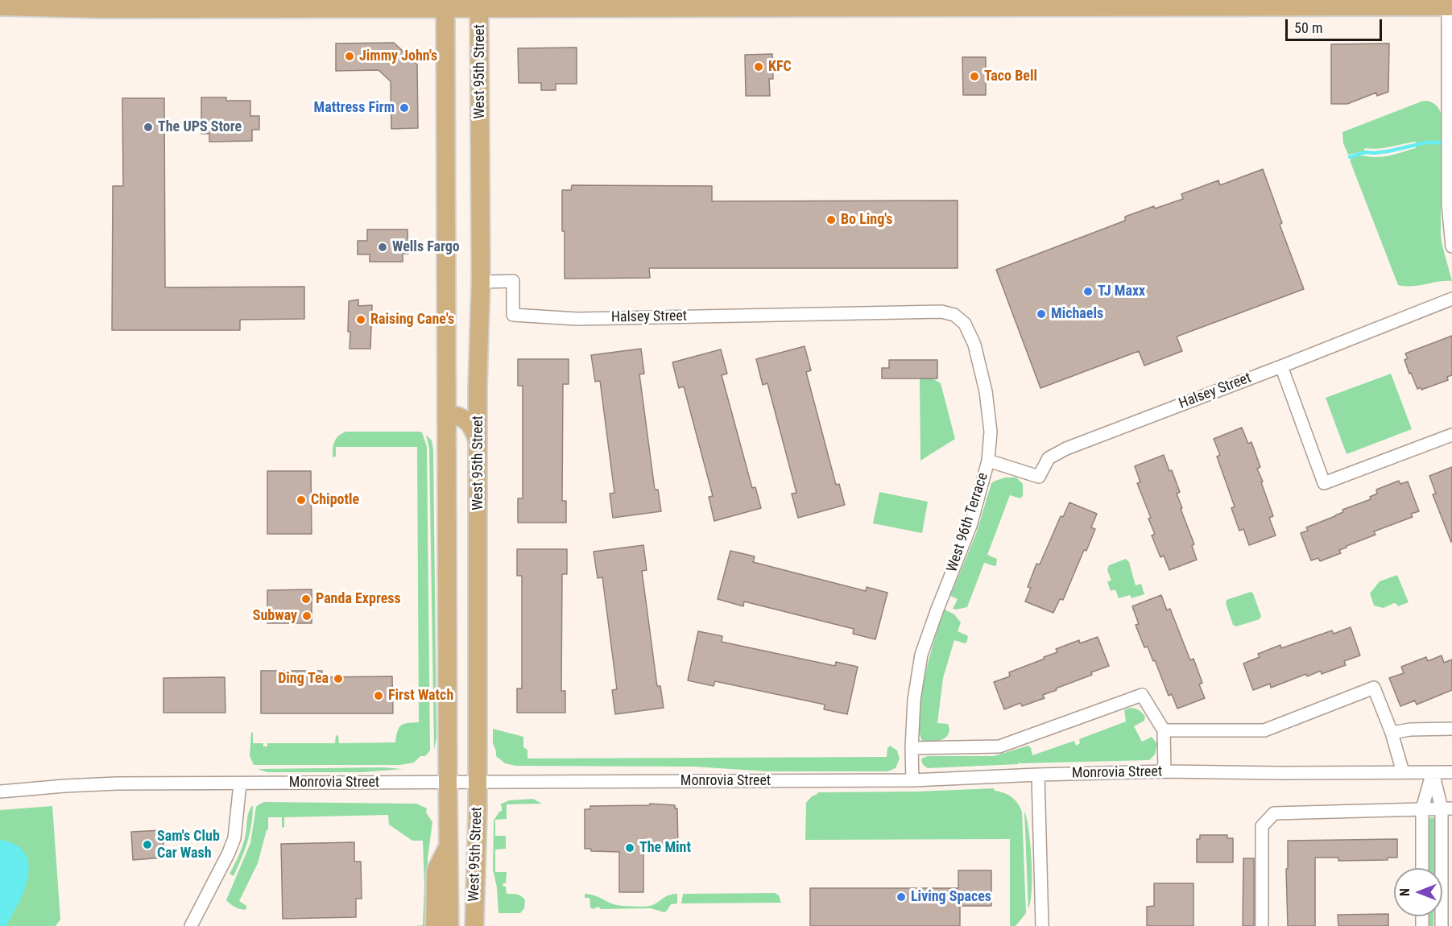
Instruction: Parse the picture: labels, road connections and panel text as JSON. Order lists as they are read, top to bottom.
{
  "streets": {
    "main road": ["West 95th Street"],
    "street": ["Halsey Street", "West 96th Terrace", "Monrovia Street"]
  },
  "crossings": [
    ["West 95th Street", "Halsey Street"],
    ["West 95th Street", "Monrovia Street"],
    ["Halsey Street", "West 96th Terrace"],
    ["West 96th Terrace", "Monrovia Street"]
  ],
  "places": [
    "Jimmy John's",
    "KFC",
    "Taco Bell",
    "Mattress Firm",
    "The UPS Store",
    "Bo Ling's",
    "Wells Fargo",
    "TJ Maxx",
    "Michaels",
    "Raising Cane's",
    "Chipotle",
    "Panda Express",
    "Subway",
    "Ding Tea",
    "First Watch",
    "Sam's Club Car Wash",
    "The Mint",
    "Living Spaces"
  ],
  "scale_bar": "50 m",
  "north": "left"
}
